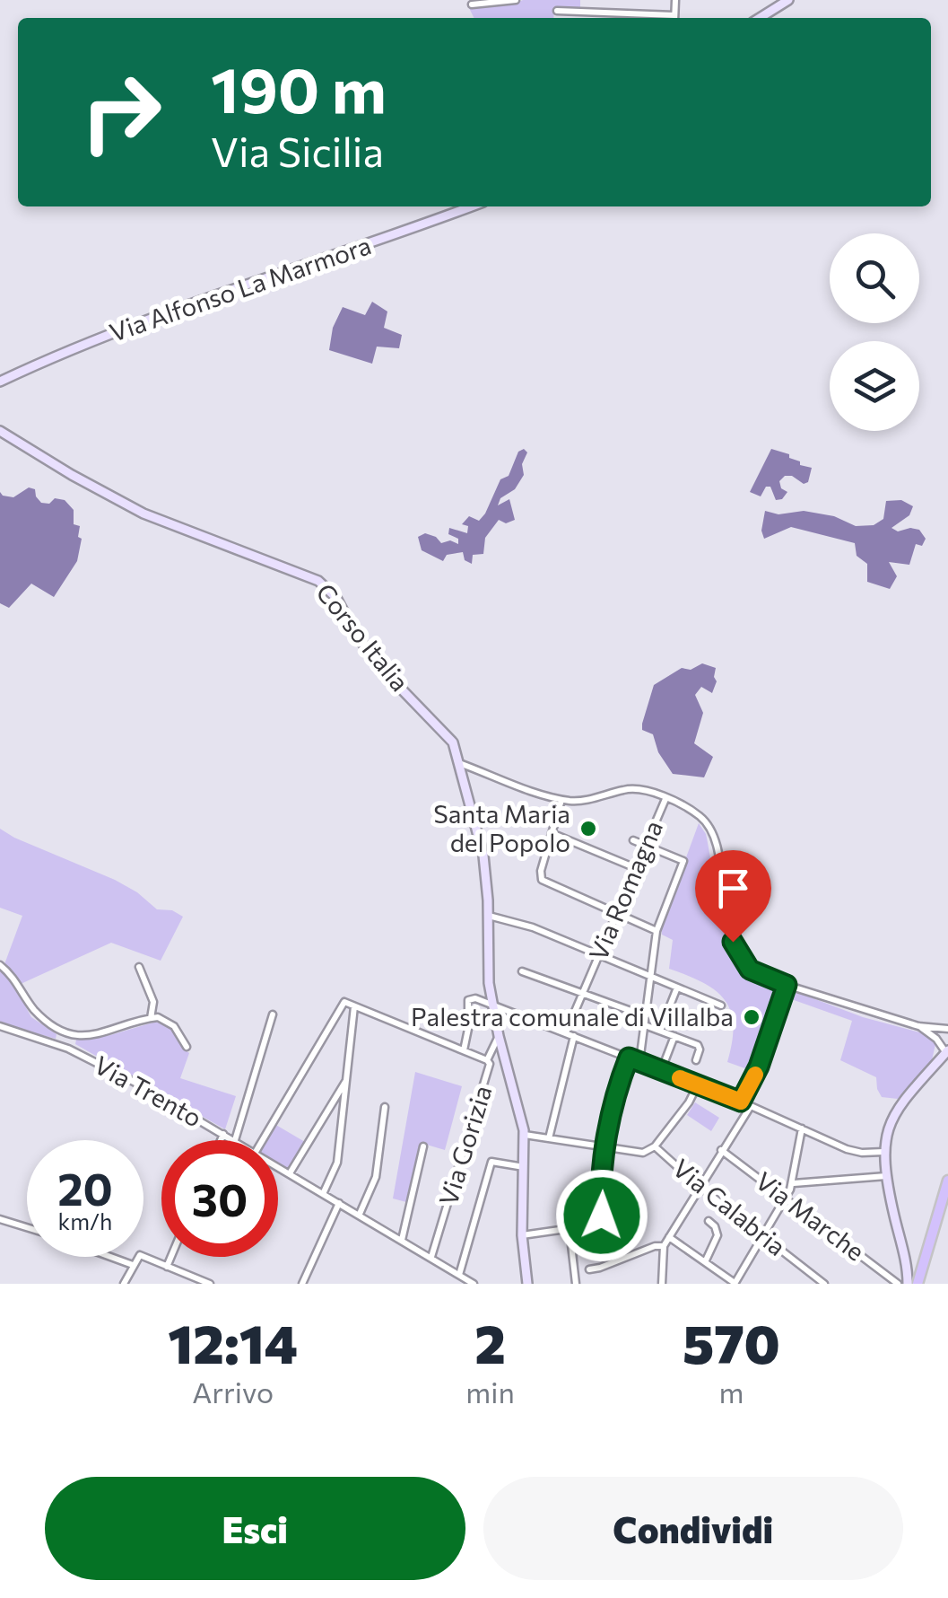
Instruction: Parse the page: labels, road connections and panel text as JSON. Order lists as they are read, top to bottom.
{
  "streets": {
    "street": [
      "Via Alfonso La Marmora",
      "Corso Italia",
      "Via Romagna",
      "Via Trento",
      "Via Gorizia",
      "Via Calabria",
      "Via Marche"
    ]
  },
  "crossings": [
    ["Corso Italia", "Via Gorizia"],
    ["Corso Italia", "Via Calabria"],
    ["Via Romagna", "Via Calabria"],
    ["Via Trento", "Via Gorizia"]
  ],
  "places": ["Santa Maria del Popolo", "Palestra comunale di Villalba"],
  "page": {
    "turn": ["190 m", "Via Sicilia"],
    "speed": "20 km/h",
    "limit": "30",
    "eta": [
      "12:14",
      "Arrivo",
      "2",
      "min",
      "570",
      "m"
    ],
    "buttons": ["Esci", "Condividi"]
  }
}
